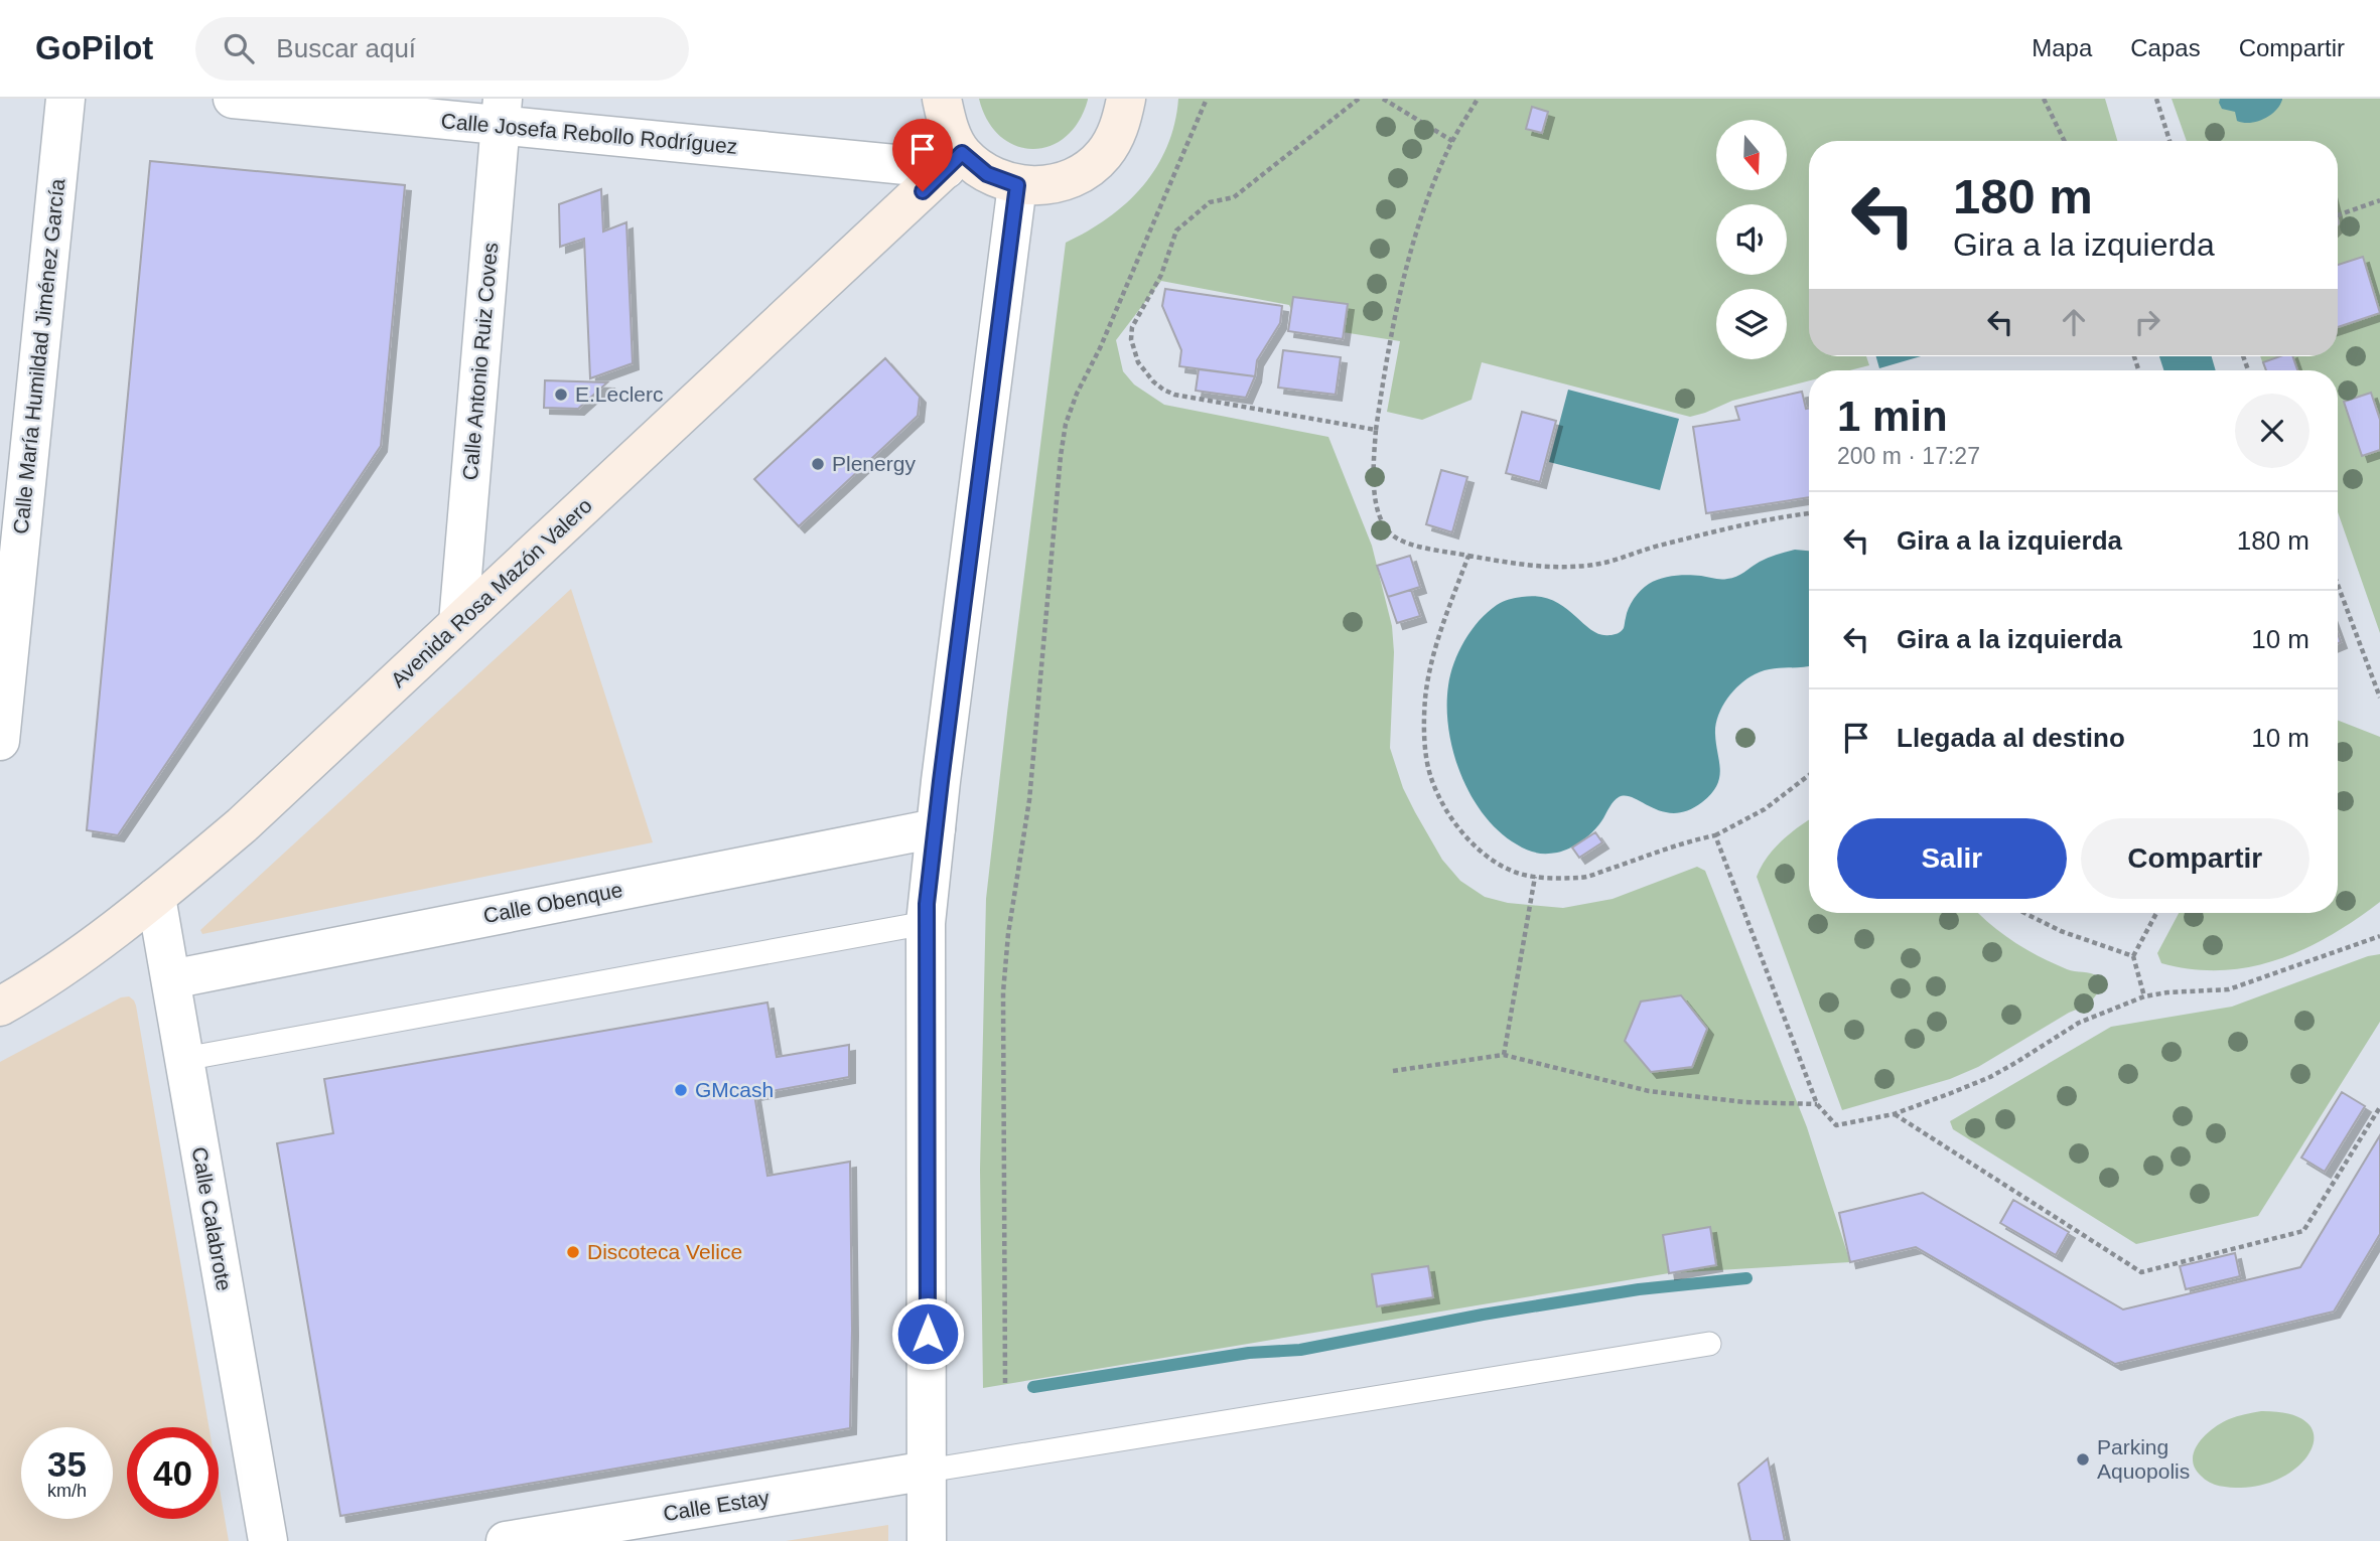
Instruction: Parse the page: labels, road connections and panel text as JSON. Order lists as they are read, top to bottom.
{
  "streets": {
    "main road": ["Avenida Rosa Mazón Valero"],
    "street": [
      "Calle Josefa Rebollo Rodríguez",
      "Calle María Humildad Jiménez García",
      "Calle Antonio Ruiz Coves",
      "Calle Obenque",
      "Calle Calabrote",
      "Calle Estay"
    ]
  },
  "crossings": [
    ["Calle Josefa Rebollo Rodríguez", "Calle Antonio Ruiz Coves"],
    ["Calle Josefa Rebollo Rodríguez", "Avenida Rosa Mazón Valero"],
    ["Calle Antonio Ruiz Coves", "Avenida Rosa Mazón Valero"],
    ["Avenida Rosa Mazón Valero", "Calle Calabrote"],
    ["Calle Obenque", "Calle Calabrote"]
  ],
  "places": [
    "E.Leclerc",
    "Plenergy",
    "GMcash",
    "Discoteca Velice",
    "Parking Aquopolis"
  ],
  "north": "bottom",
  "page": {
    "header": "GoPilot",
    "search": "Buscar aquí",
    "nav": ["Mapa", "Capas", "Compartir"],
    "turn": ["180 m", "Gira a la izquierda"],
    "heading": ["1 min", "200 m · 17:27"],
    "list": [
      {
        "name": "Gira a la izquierda",
        "value": "180 m"
      },
      {
        "name": "Gira a la izquierda",
        "value": "10 m"
      },
      {
        "name": "Llegada al destino",
        "value": "10 m"
      }
    ],
    "buttons": ["Salir", "Compartir"],
    "speed": "35 km/h",
    "limit": "40"
  }
}
